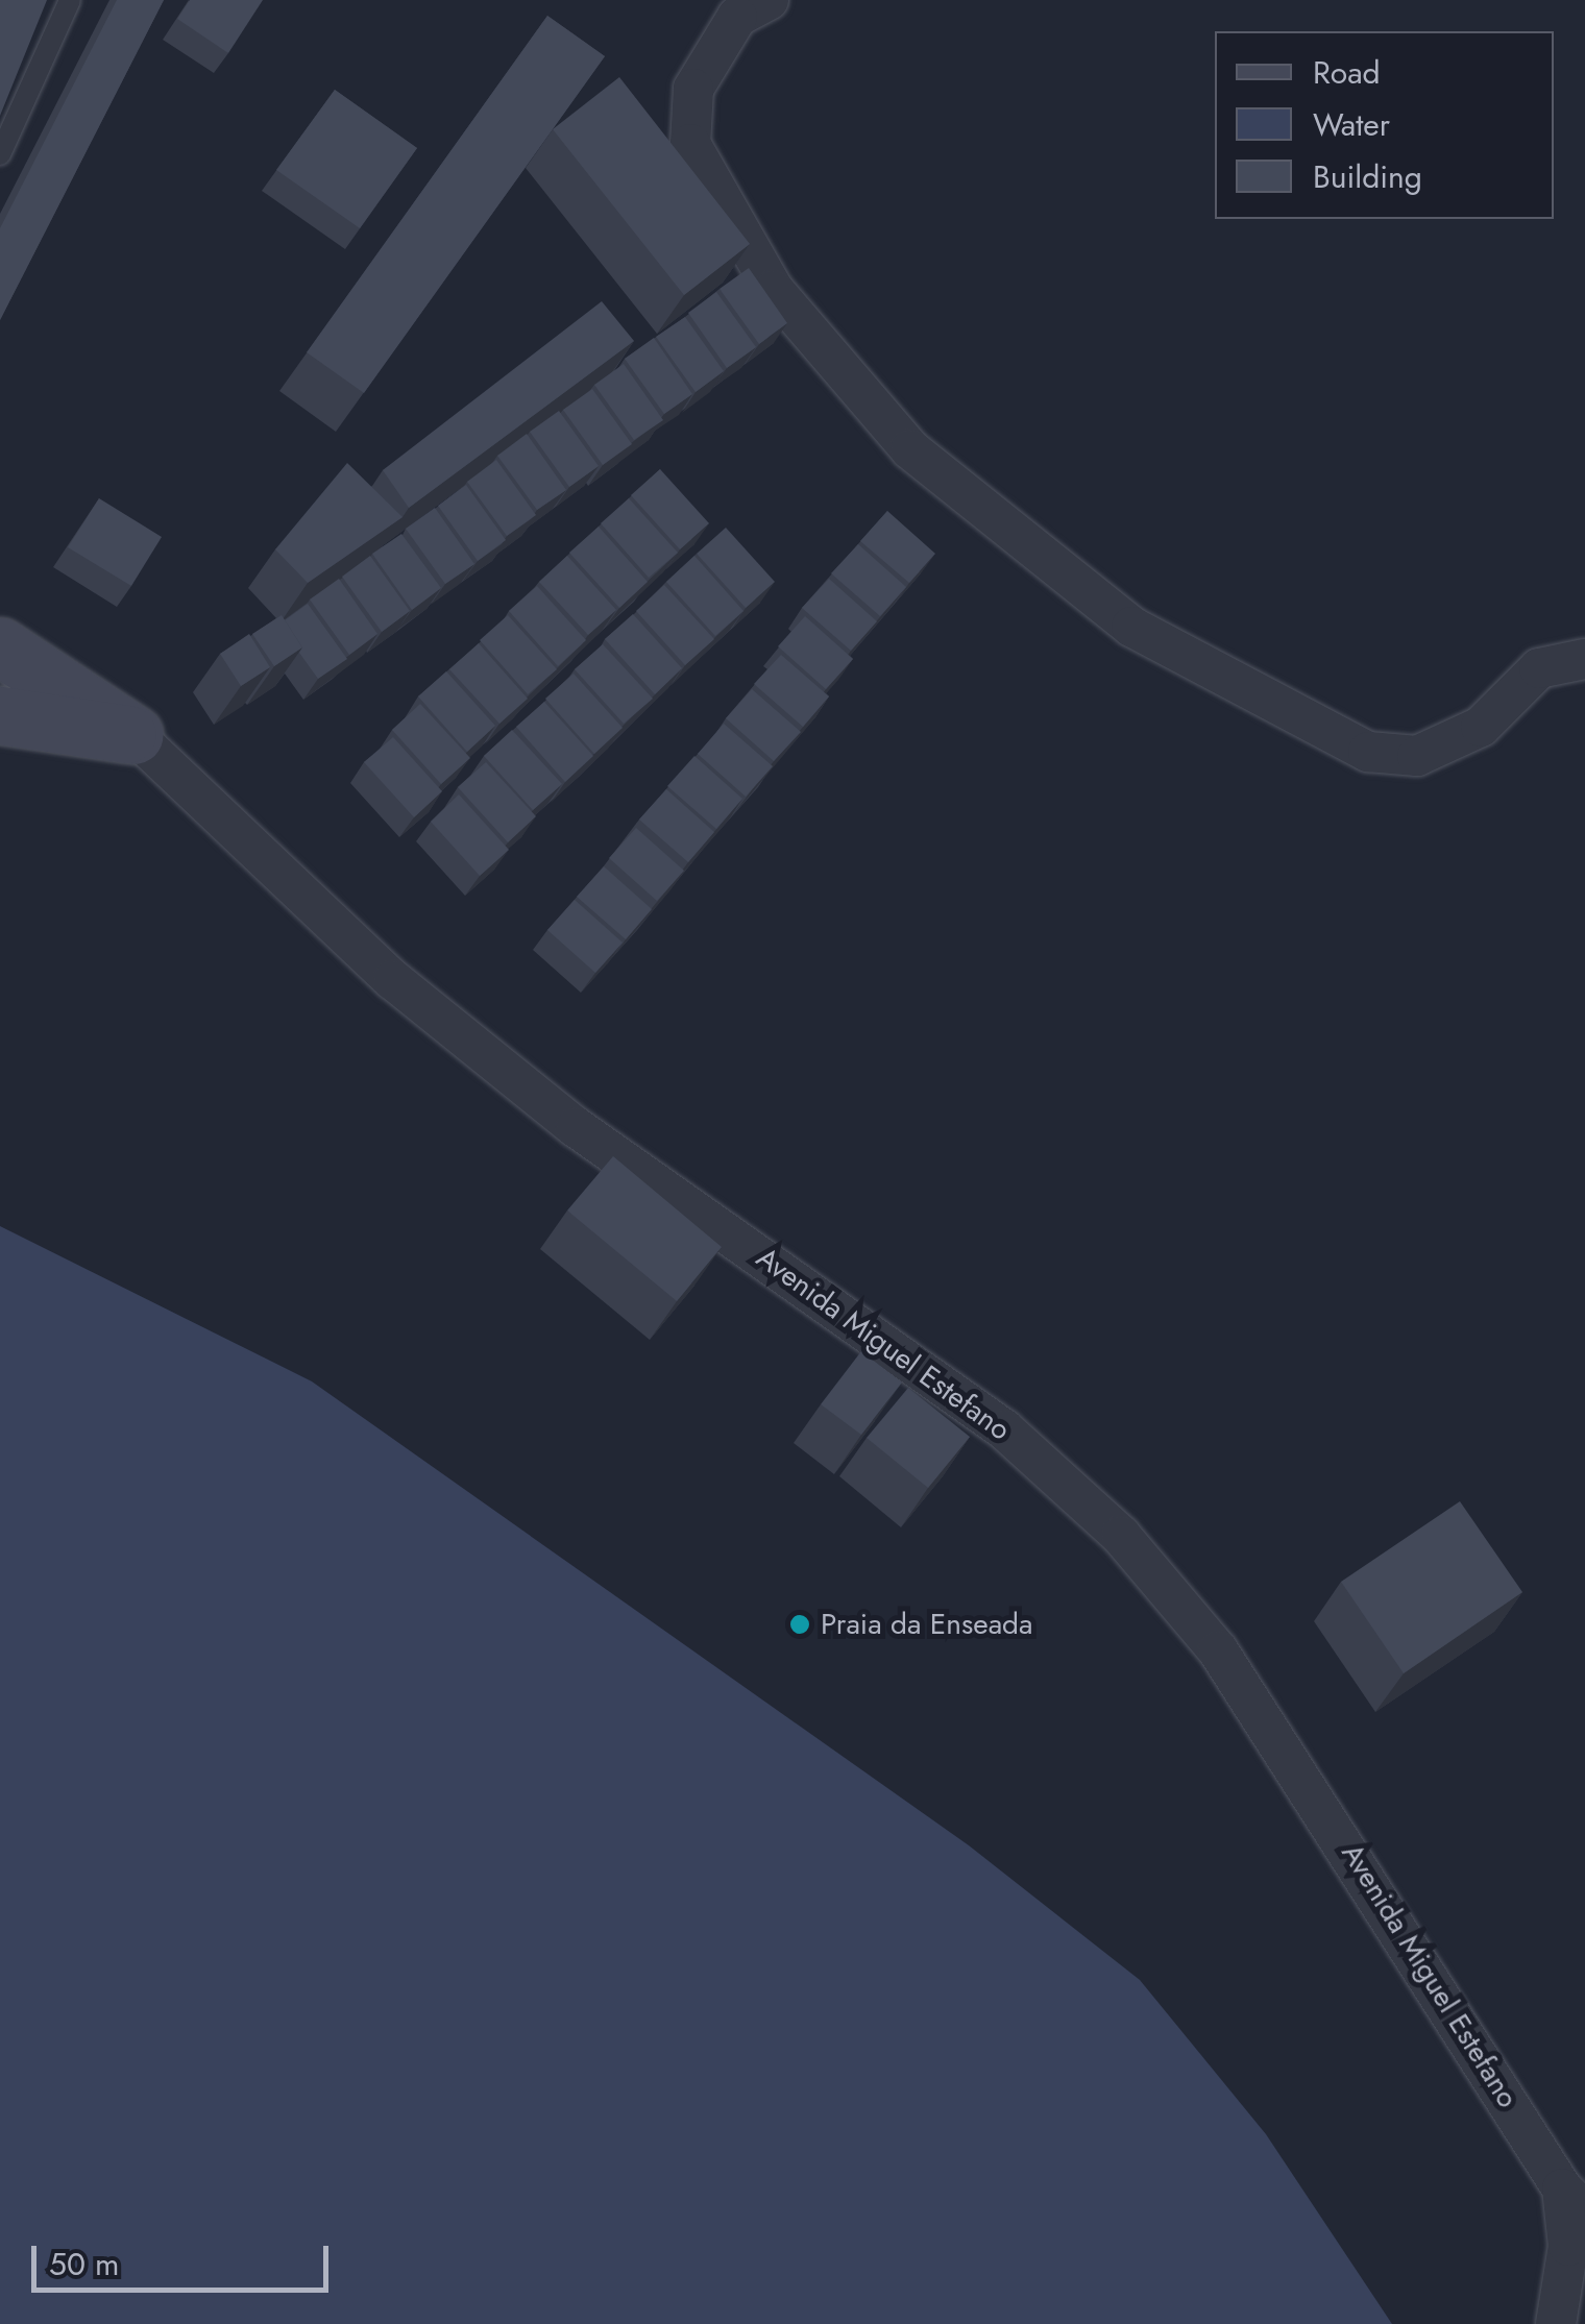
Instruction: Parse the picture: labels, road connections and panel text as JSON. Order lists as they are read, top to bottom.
{
  "streets": {
    "street": ["Avenida Miguel Estefano"]
  },
  "places": ["Praia da Enseada"],
  "legend": ["Road", "Water", "Building"],
  "scale_bar": "50 m"
}
